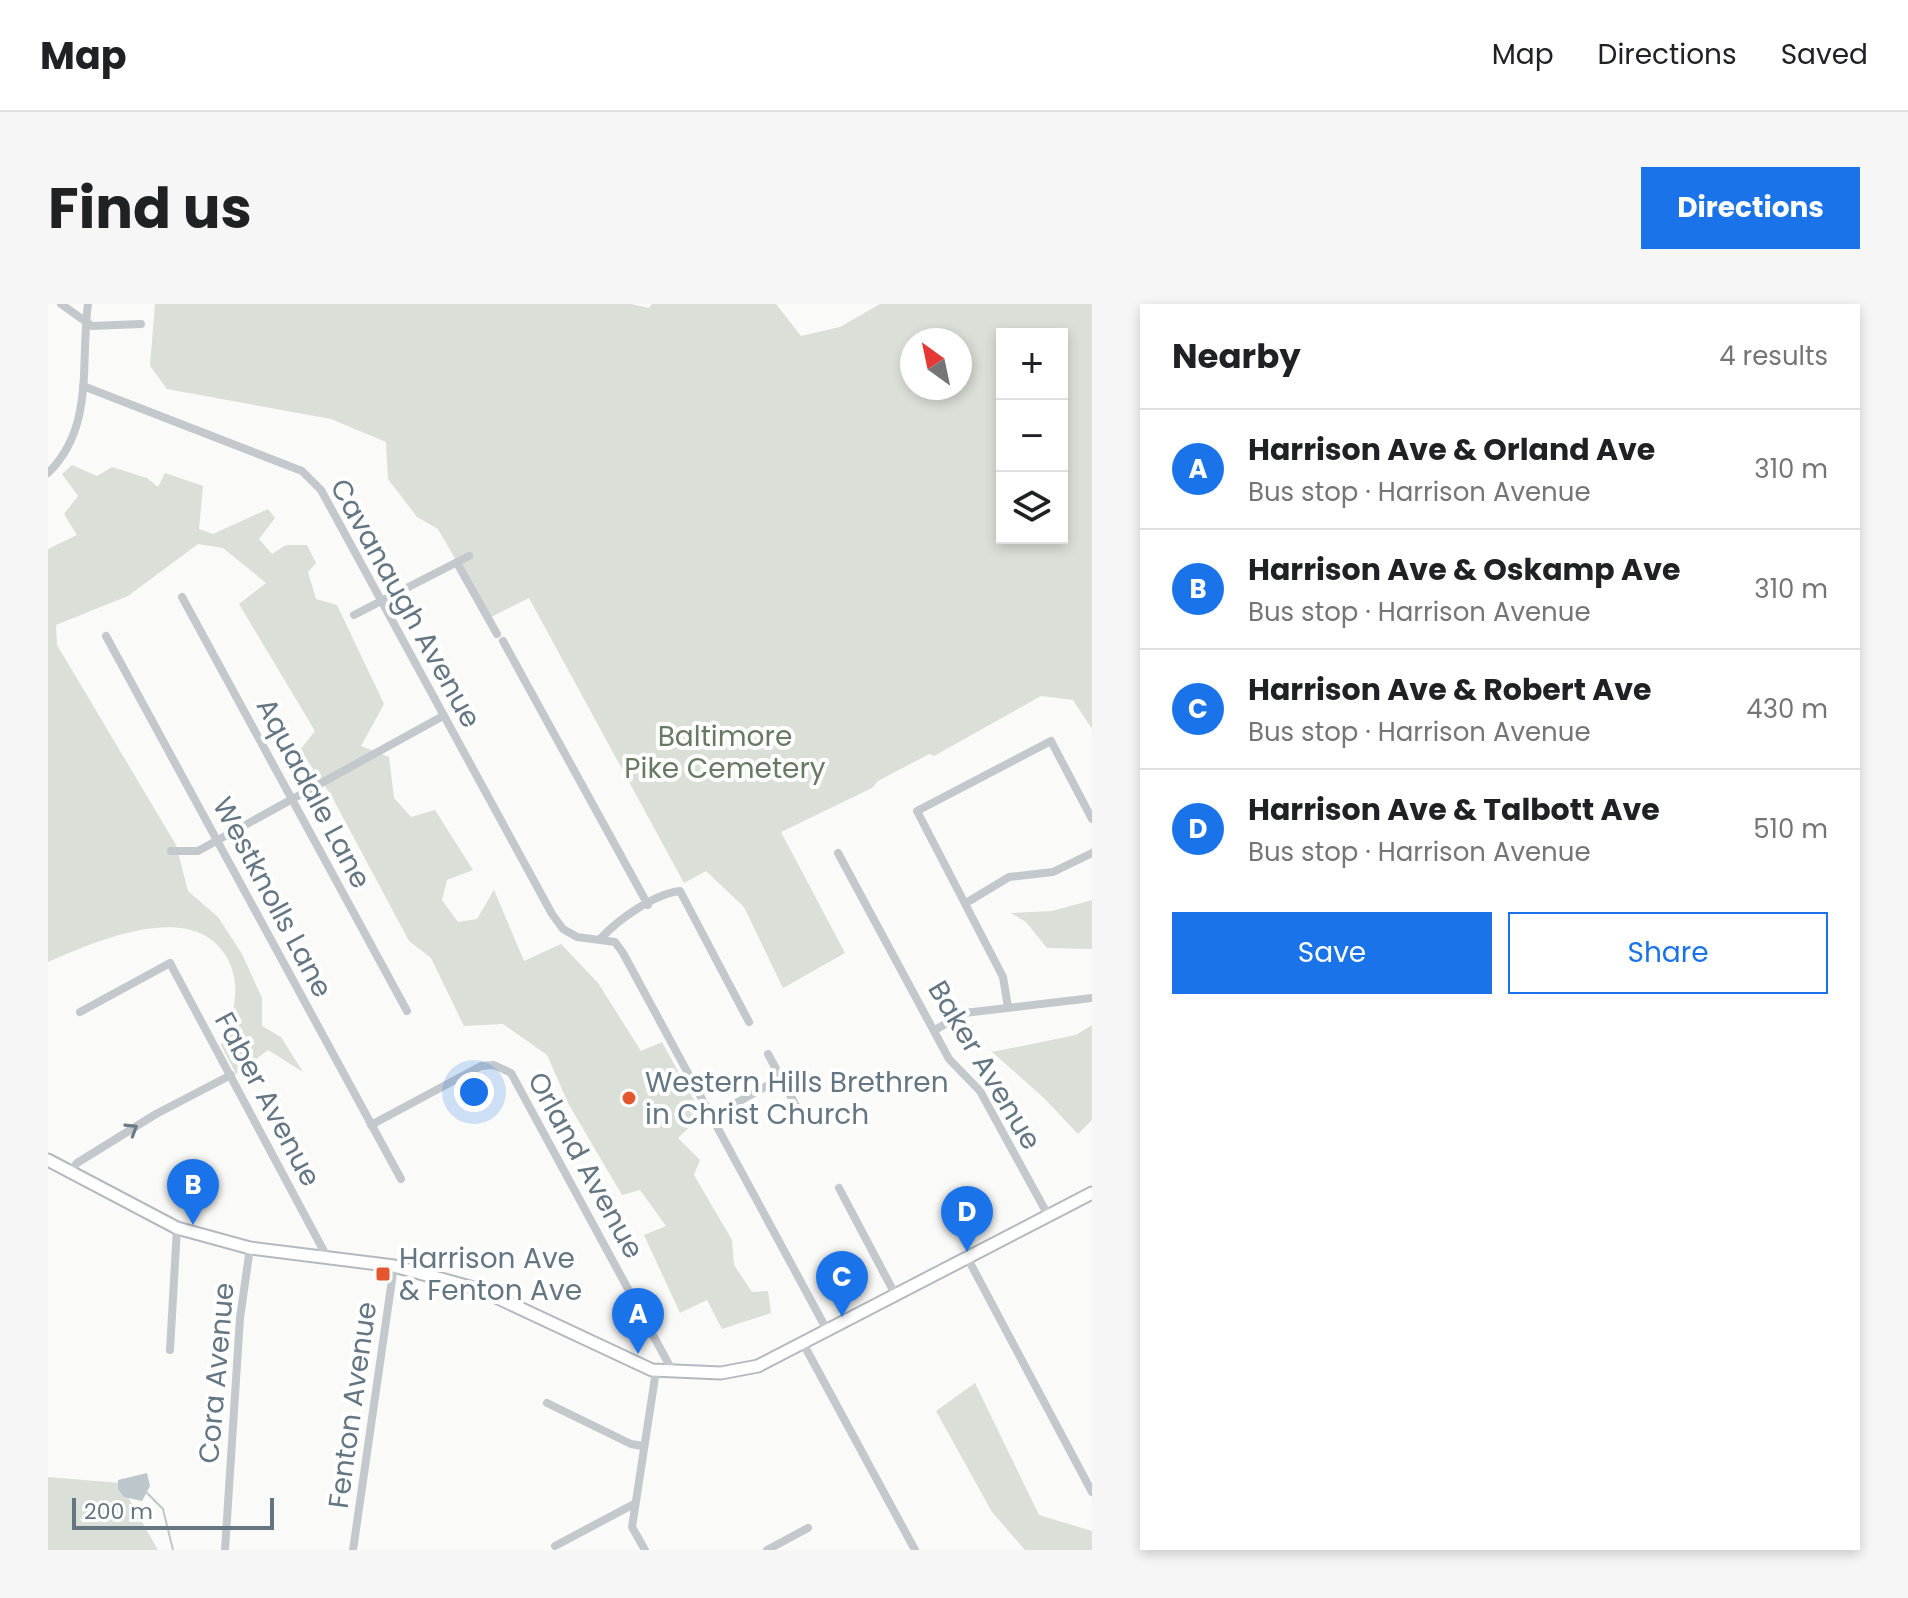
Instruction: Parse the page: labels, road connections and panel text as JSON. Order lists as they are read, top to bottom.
{
  "streets": {
    "street": [
      "Cavanaugh Avenue",
      "Aquadale Lane",
      "Westknolls Lane",
      "Baker Avenue",
      "Faber Avenue",
      "Orland Avenue",
      "Cora Avenue",
      "Fenton Avenue"
    ]
  },
  "crossings": [
    ["Westknolls Lane", "Orland Avenue"]
  ],
  "parks": ["Baltimore Pike Cemetery"],
  "places": {
    "other": ["Western Hills Brethren in Christ Church"],
    "transit": ["Harrison Ave & Fenton Ave"]
  },
  "scale_bar": "200 m",
  "north": "top left",
  "page": {
    "header": "Map",
    "nav": ["Map", "Directions", "Saved"],
    "title": "Find us",
    "buttons": [
      "Directions",
      ["Save", "Share"]
    ],
    "heading": ["Nearby", "4 results"],
    "map_buttons": ["+", "−"],
    "list": [
      {
        "mark": "A",
        "name": "Harrison Ave & Orland Ave",
        "note": "Bus stop · Harrison Avenue",
        "value": "310 m"
      },
      {
        "mark": "B",
        "name": "Harrison Ave & Oskamp Ave",
        "note": "Bus stop · Harrison Avenue",
        "value": "310 m"
      },
      {
        "mark": "C",
        "name": "Harrison Ave & Robert Ave",
        "note": "Bus stop · Harrison Avenue",
        "value": "430 m"
      },
      {
        "mark": "D",
        "name": "Harrison Ave & Talbott Ave",
        "note": "Bus stop · Harrison Avenue",
        "value": "510 m"
      }
    ],
    "pins": [
      "B",
      "D",
      "C",
      "A"
    ],
    "scale": "200 m"
  }
}
